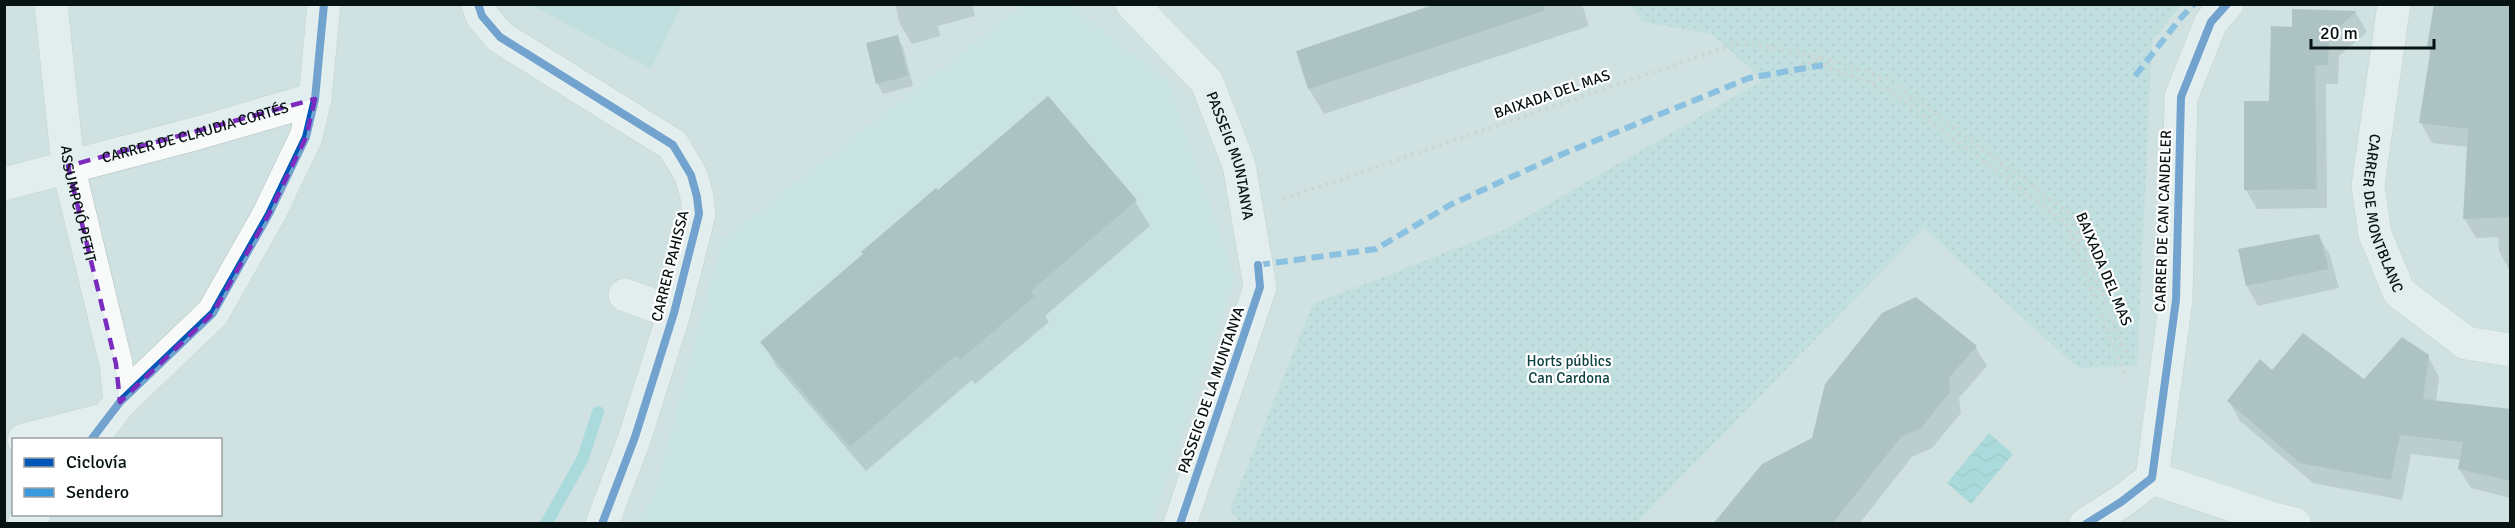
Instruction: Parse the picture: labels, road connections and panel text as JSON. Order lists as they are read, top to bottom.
{
  "streets": {
    "street": [
      "CARRER DE CLAUDIA CORTÉS",
      "PASSEIG MUNTANYA",
      "ASSUMPCIÓ PETIT",
      "CARRER DE MONTBLANC",
      "CARRER DE CAN CANDELER",
      "CARRER PAHISSA",
      "PASSEIG DE LA MUNTANYA"
    ],
    "path": ["BAIXADA DEL MAS"]
  },
  "crossings": [
    ["CARRER DE CLAUDIA CORTÉS", "ASSUMPCIÓ PETIT"],
    ["PASSEIG MUNTANYA", "PASSEIG DE LA MUNTANYA"]
  ],
  "parks": ["Horts públics Can Cardona"],
  "legend": ["Ciclovía", "Sendero"],
  "scale_bar": "20 m"
}
